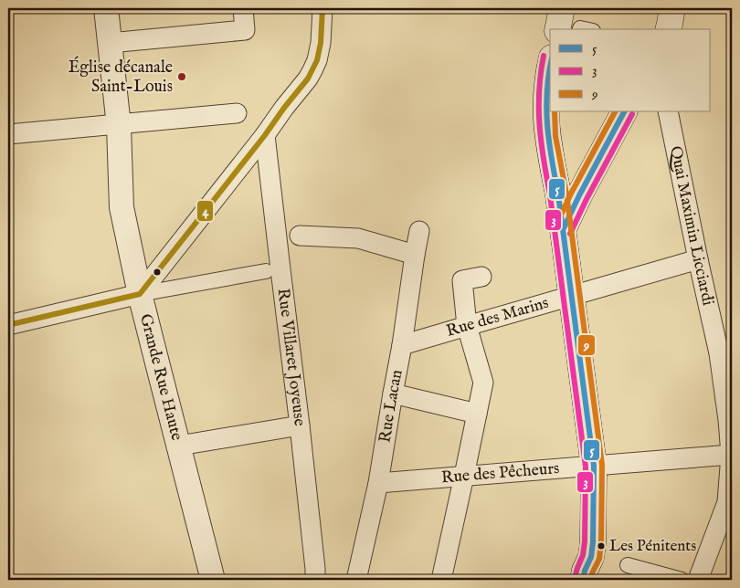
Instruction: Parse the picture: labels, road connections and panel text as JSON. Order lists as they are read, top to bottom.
{
  "streets": {
    "street": [
      "Quai Maximin Licciardi",
      "Rue des Marins",
      "Rue Villaret Joyeuse",
      "Grande Rue Haute",
      "Rue Lacan",
      "Rue des Pêcheurs"
    ]
  },
  "crossings": [
    ["Quai Maximin Licciardi", "Rue des Marins"],
    ["Quai Maximin Licciardi", "Rue des Pêcheurs"],
    ["Rue des Marins", "Rue Lacan"],
    ["Rue Lacan", "Rue des Pêcheurs"]
  ],
  "places": ["Église décanale Saint-Louis", "Les Pénitents"],
  "lines": [
    "transit line 4",
    "transit line 3",
    "transit line 5",
    "transit line 9"
  ],
  "legend": ["5", "3", "9"]
}
